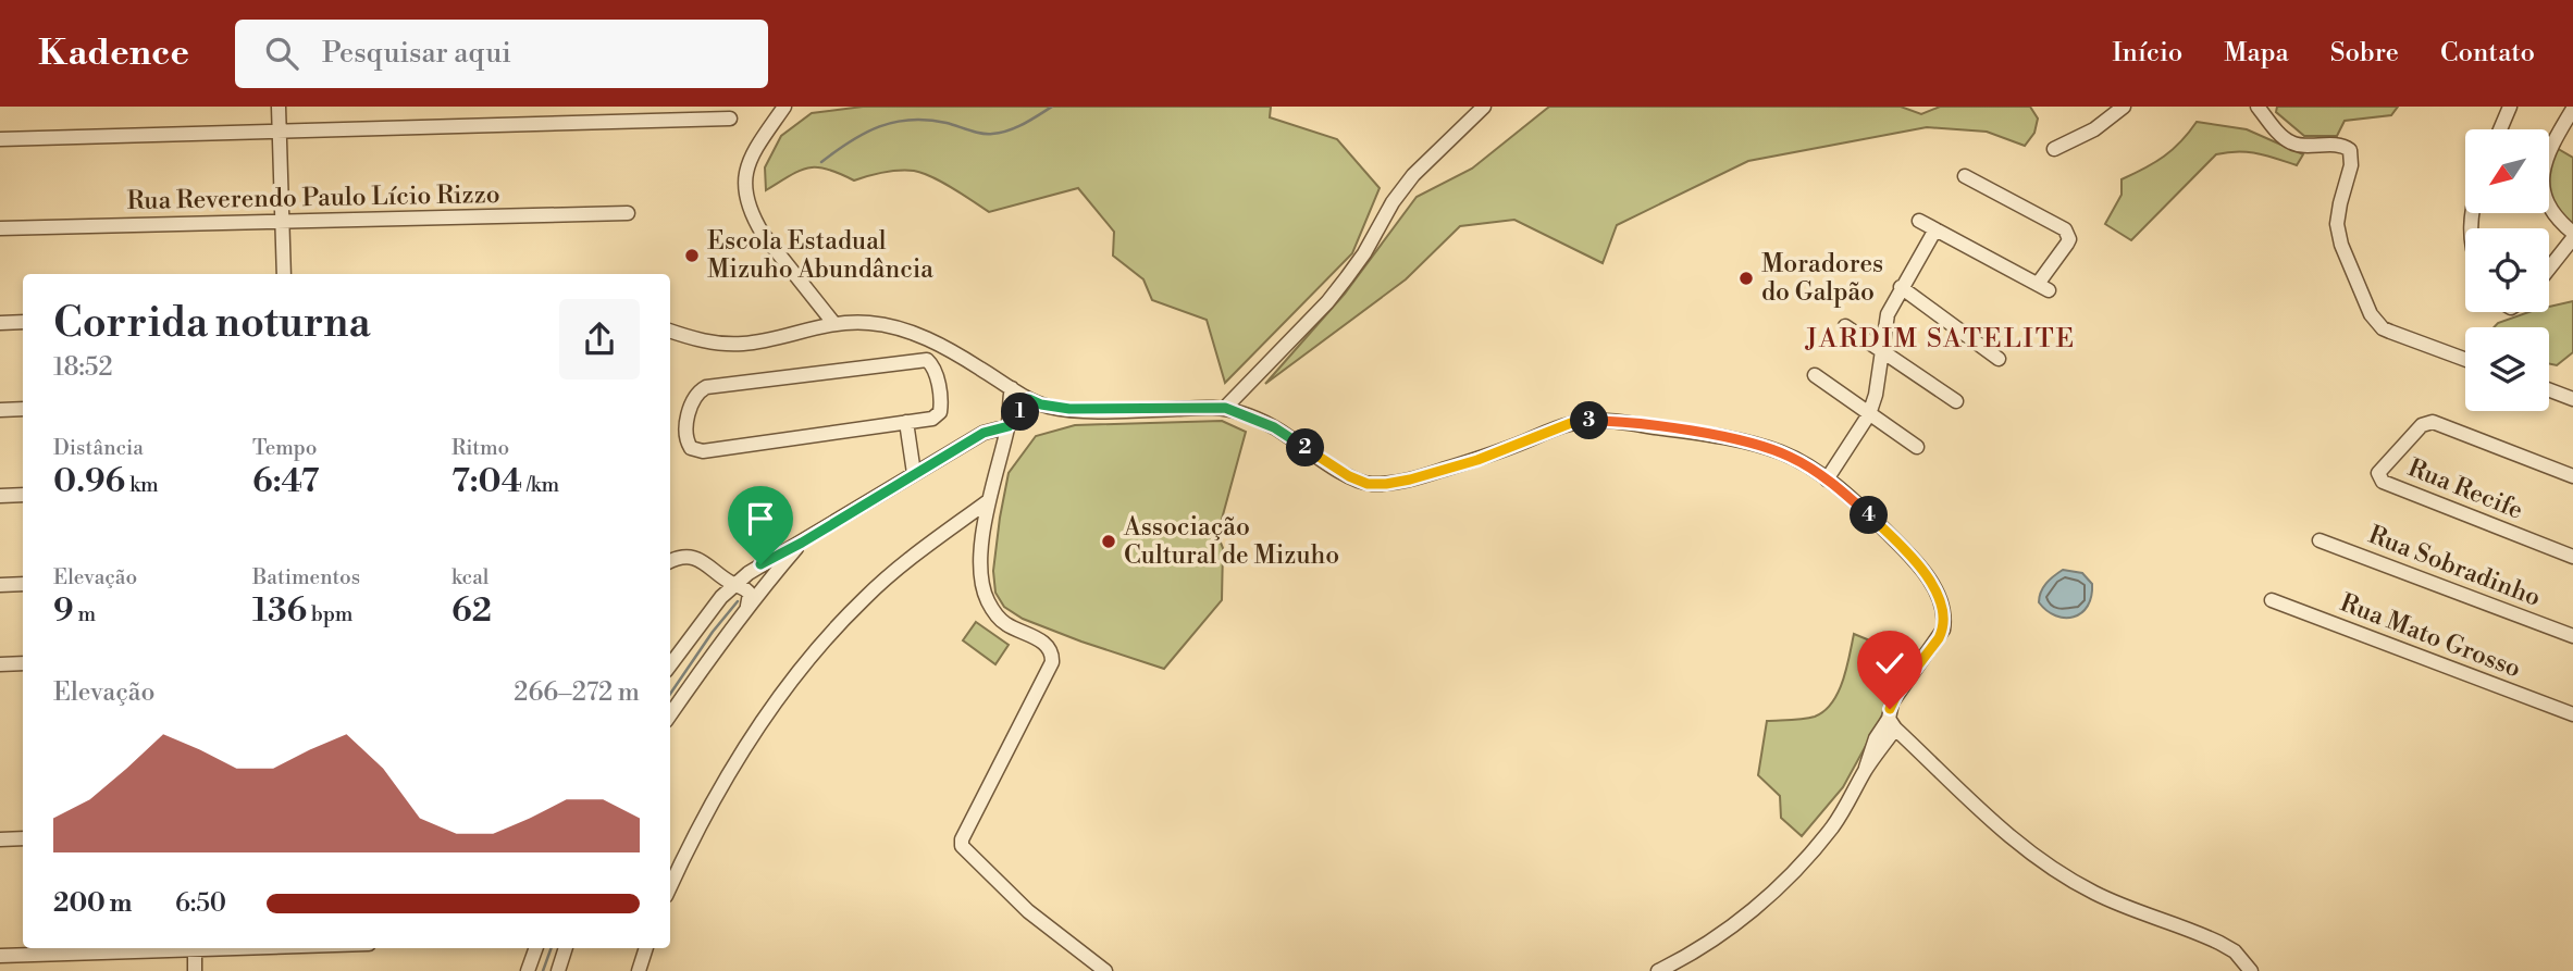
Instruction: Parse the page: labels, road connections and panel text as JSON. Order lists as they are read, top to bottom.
{
  "streets": {
    "street": [
      "Rua Reverendo Paulo Lício Rizzo",
      "Rua Recife",
      "Rua Sobradinho",
      "Rua Mato Grosso"
    ]
  },
  "districts": ["JARDIM SATELITE"],
  "places": ["Escola Estadual Mizuho Abundância", "Moradores do Galpão", "Associação Cultural de Mizuho"],
  "north": "bottom left",
  "page": {
    "header": "Kadence",
    "search": "Pesquisar aqui",
    "nav": [
      "Início",
      "Mapa",
      "Sobre",
      "Contato"
    ],
    "heading": ["Corrida noturna", "18:52"],
    "pins": [
      "1",
      "3",
      "2",
      "4"
    ],
    "stats": [
      ["Distância", "0.96 km"],
      ["Tempo", "6:47"],
      ["Ritmo", "7:04 /km"],
      ["Elevação", "9 m"],
      ["Batimentos", "136 bpm"],
      ["kcal", "62"]
    ],
    "chart": ["Elevação", "266–272 m"],
    "list": [
      {
        "name": "200 m",
        "note": "6:50"
      }
    ]
  }
}
